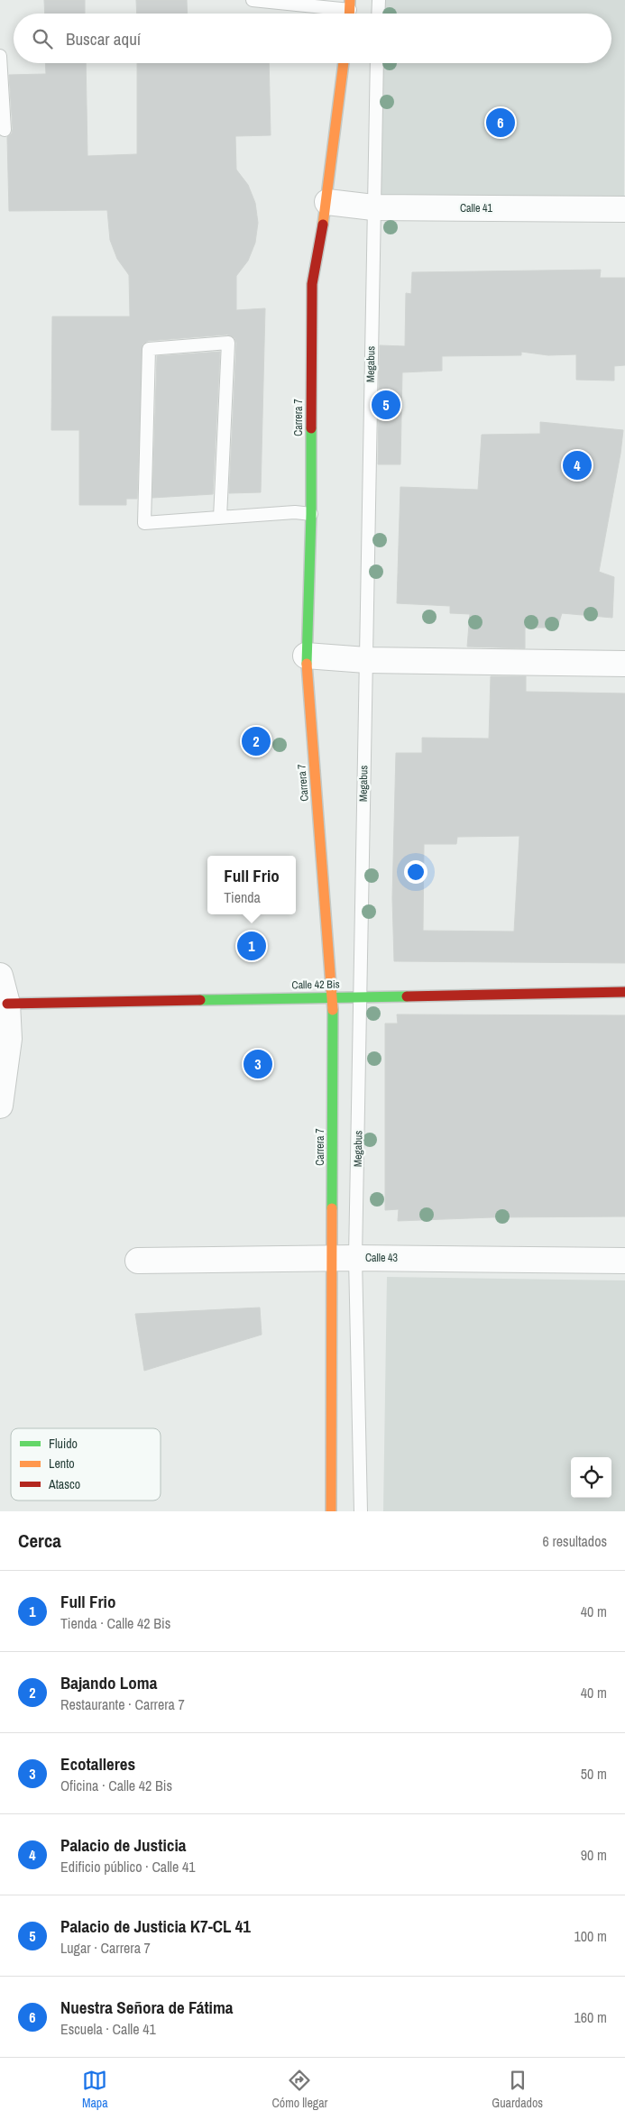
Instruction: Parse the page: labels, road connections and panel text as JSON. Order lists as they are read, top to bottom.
{
  "streets": {
    "main road": ["Carrera 7", "Calle 42 Bis"],
    "street": ["Calle 41", "Calle 43"],
    "lane": ["Megabus"]
  },
  "crossings": [
    ["Calle 41", "Megabus"],
    ["Calle 41", "Carrera 7"],
    ["Megabus", "Carrera 7"],
    ["Megabus", "Calle 42 Bis"],
    ["Megabus", "Calle 43"],
    ["Carrera 7", "Calle 42 Bis"],
    ["Carrera 7", "Calle 43"]
  ],
  "legend": ["Fluido", "Lento", "Atasco"],
  "page": {
    "search": "Buscar aquí",
    "pins": [
      "6",
      "5",
      "4",
      "2",
      "1",
      "3"
    ],
    "popup": ["Full Frio", "Tienda"],
    "heading": ["Cerca", "6 resultados"],
    "list": [
      {
        "mark": "1",
        "name": "Full Frio",
        "note": "Tienda · Calle 42 Bis",
        "value": "40 m"
      },
      {
        "mark": "2",
        "name": "Bajando Loma",
        "note": "Restaurante · Carrera 7",
        "value": "40 m"
      },
      {
        "mark": "3",
        "name": "Ecotalleres",
        "note": "Oficina · Calle 42 Bis",
        "value": "50 m"
      },
      {
        "mark": "4",
        "name": "Palacio de Justicia",
        "note": "Edificio público · Calle 41",
        "value": "90 m"
      },
      {
        "mark": "5",
        "name": "Palacio de Justicia K7-CL 41",
        "note": "Lugar · Carrera 7",
        "value": "100 m"
      },
      {
        "mark": "6",
        "name": "Nuestra Señora de Fátima",
        "note": "Escuela · Calle 41",
        "value": "160 m"
      }
    ],
    "nav": ["Mapa", "Cómo llegar", "Guardados"]
  }
}
